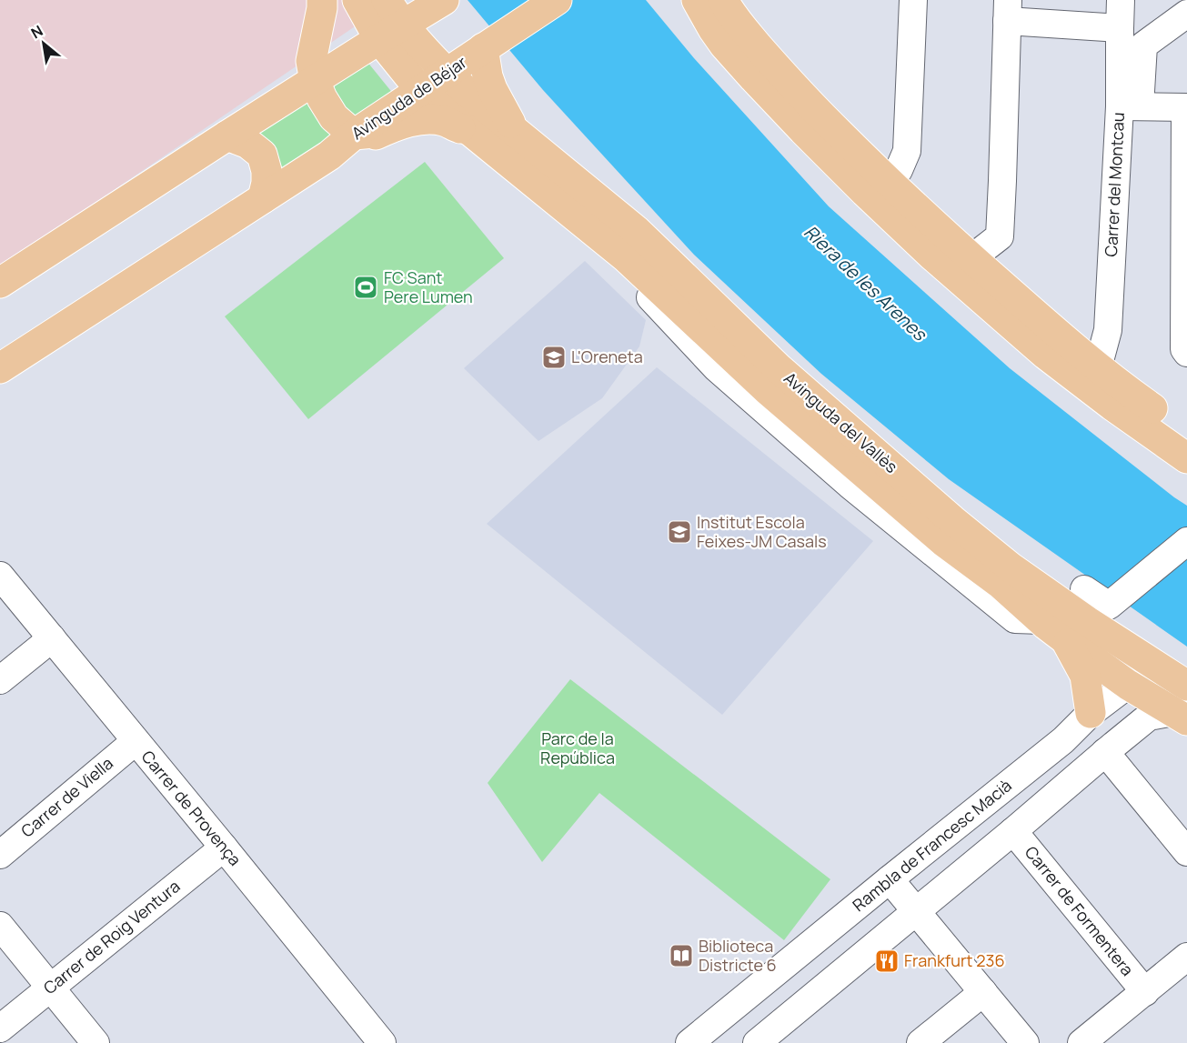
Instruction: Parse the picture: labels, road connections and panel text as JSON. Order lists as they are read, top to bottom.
{
  "streets": {
    "main road": ["Avinguda de Béjar", "Avinguda del Vallès"],
    "street": [
      "Carrer del Montcau",
      "Carrer de Viella",
      "Carrer de Provença",
      "Rambla de Francesc Macià",
      "Carrer de Formentera",
      "Carrer de Roig Ventura"
    ]
  },
  "crossings": [
    ["Avinguda de Béjar", "Avinguda del Vallès"],
    ["Avinguda del Vallès", "Rambla de Francesc Macià"],
    ["Carrer de Viella", "Carrer de Provença"],
    ["Carrer de Provença", "Carrer de Roig Ventura"]
  ],
  "water": ["Riera de les Arenes"],
  "parks": ["Parc de la República"],
  "places": {
    "sports": ["FC Sant Pere Lumen"],
    "school or university": ["L'Oreneta", "Institut Escola Feixes-JM Casals"],
    "library": ["Biblioteca Districte 6"],
    "restaurant": ["Frankfurt 236"]
  },
  "north": "top left"
}
